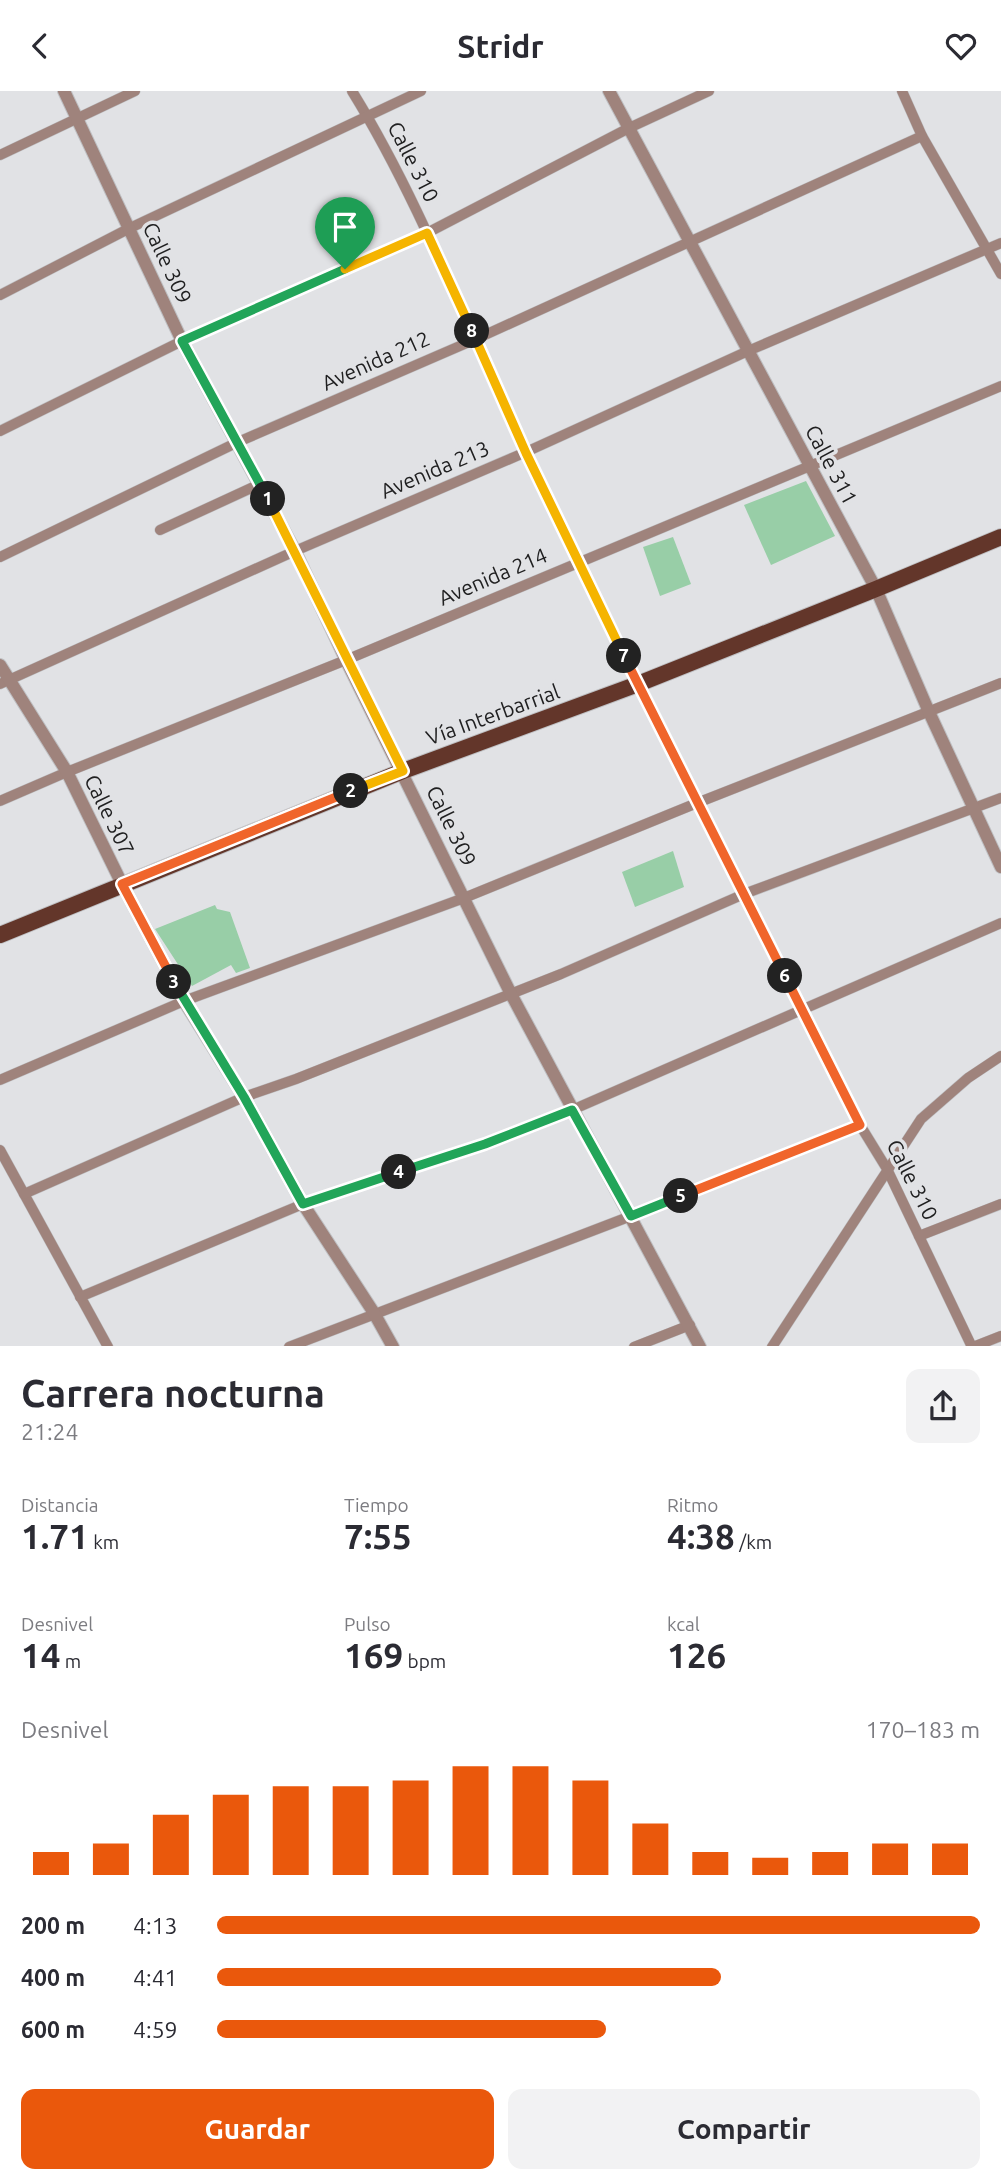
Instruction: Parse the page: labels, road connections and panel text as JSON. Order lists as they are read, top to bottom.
{
  "streets": {
    "main road": ["Vía Interbarrial"],
    "street": [
      "Calle 310",
      "Calle 309",
      "Avenida 212",
      "Calle 311",
      "Avenida 213",
      "Avenida 214",
      "Calle 307"
    ]
  },
  "crossings": [
    ["Calle 310", "Avenida 212"],
    ["Calle 310", "Avenida 213"],
    ["Calle 310", "Avenida 214"],
    ["Calle 310", "Vía Interbarrial"],
    ["Calle 309", "Avenida 212"],
    ["Calle 309", "Avenida 213"],
    ["Calle 309", "Avenida 214"],
    ["Calle 309", "Vía Interbarrial"],
    ["Avenida 212", "Calle 311"],
    ["Calle 311", "Avenida 213"],
    ["Calle 311", "Avenida 214"],
    ["Calle 311", "Vía Interbarrial"],
    ["Avenida 213", "Calle 307"],
    ["Avenida 214", "Calle 307"],
    ["Vía Interbarrial", "Calle 307"]
  ],
  "page": {
    "header": "Stridr",
    "pins": [
      "8",
      "1",
      "7",
      "2",
      "6",
      "3",
      "4",
      "5"
    ],
    "heading": ["Carrera nocturna", "21:24"],
    "stats": [
      ["Distancia", "1.71 km"],
      ["Tiempo", "7:55"],
      ["Ritmo", "4:38 /km"],
      ["Desnivel", "14 m"],
      ["Pulso", "169 bpm"],
      ["kcal", "126"]
    ],
    "chart": ["Desnivel", "170–183 m"],
    "list": [
      {
        "name": "200 m",
        "note": "4:13"
      },
      {
        "name": "400 m",
        "note": "4:41"
      },
      {
        "name": "600 m",
        "note": "4:59"
      }
    ],
    "buttons": ["Guardar", "Compartir"]
  }
}
